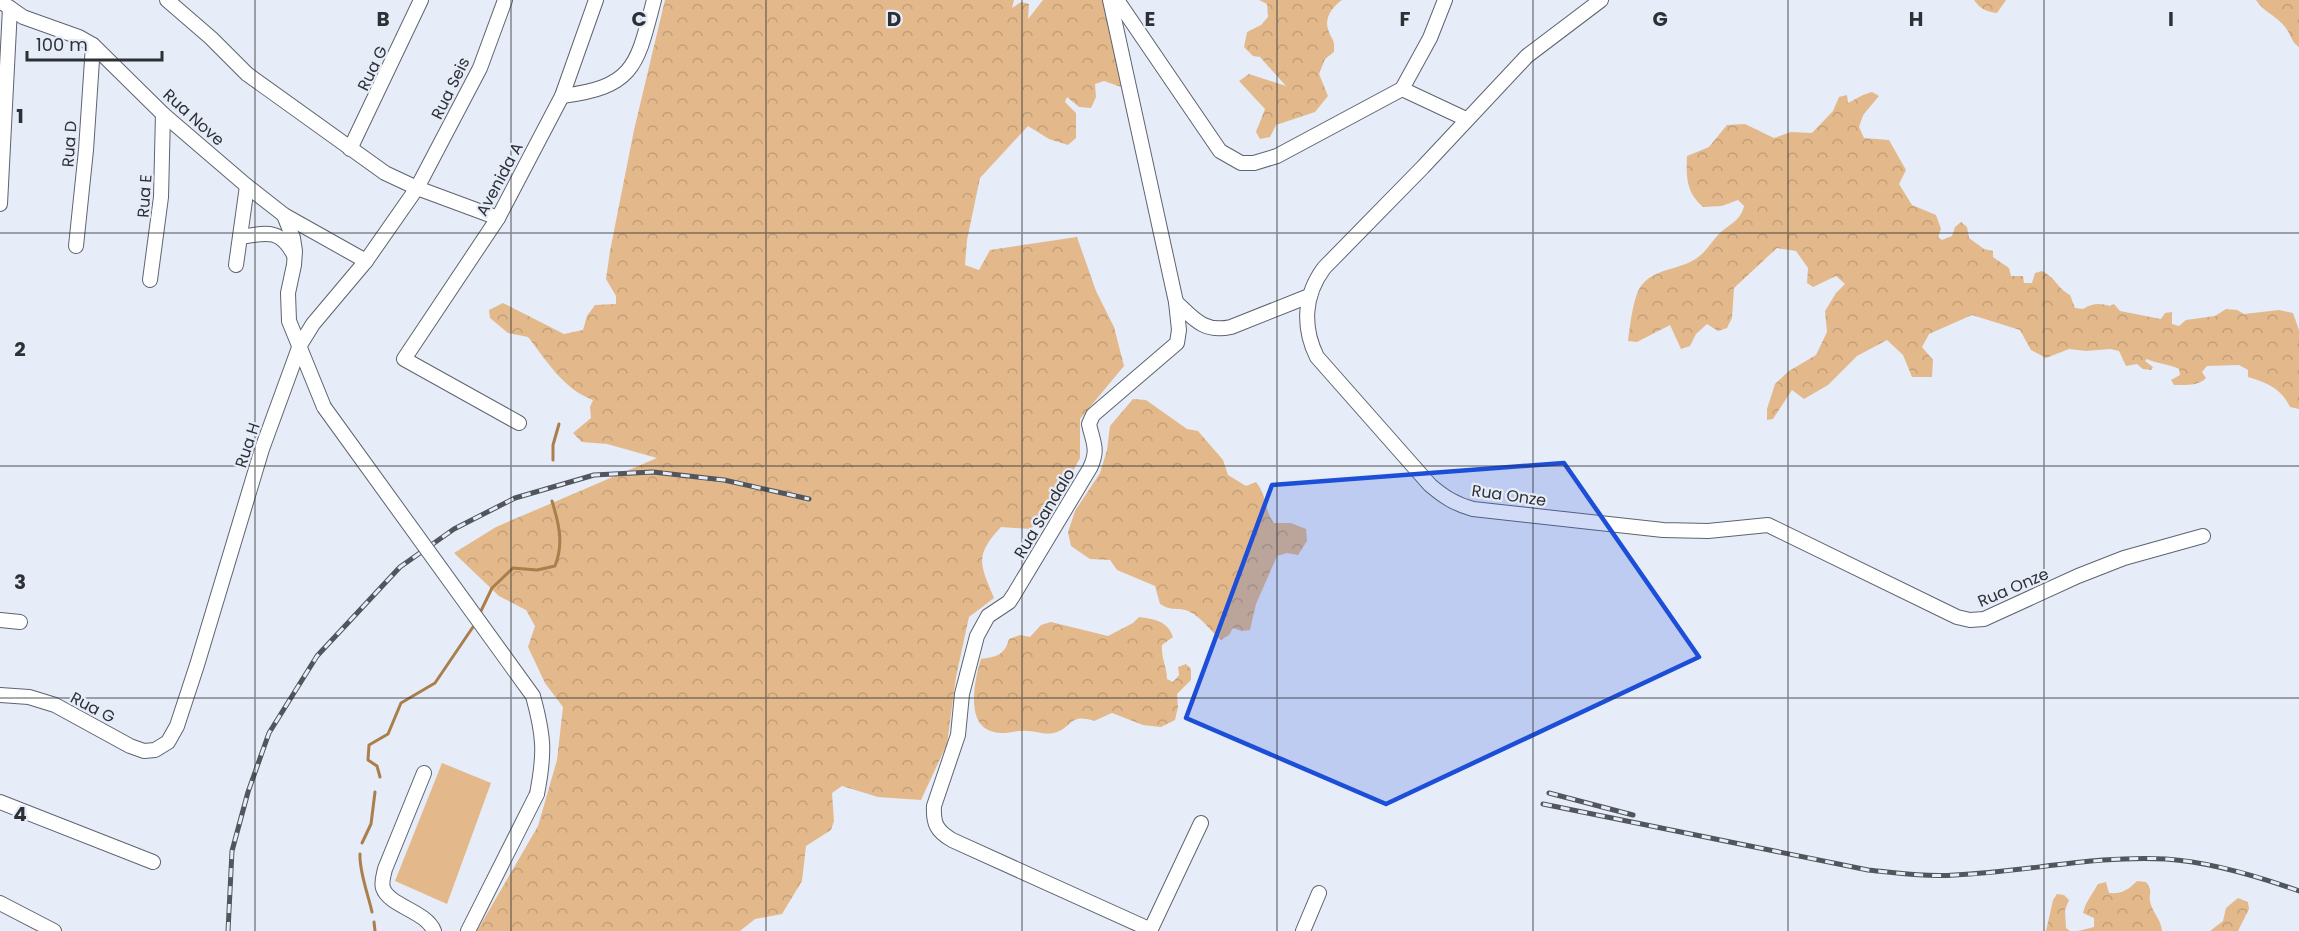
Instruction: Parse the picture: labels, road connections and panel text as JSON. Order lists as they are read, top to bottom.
{
  "streets": {
    "street": [
      "Rua G",
      "Rua Seis",
      "Rua Nove",
      "Rua D",
      "Avenida A",
      "Rua E",
      "Rua H",
      "Rua Onze",
      "Rua Sandalo"
    ]
  },
  "crossings": [
    ["Rua G", "Rua H"],
    ["Rua Seis", "Rua H"],
    ["Rua Nove", "Rua D"],
    ["Rua Nove", "Rua E"],
    ["Rua Nove", "Rua H"]
  ],
  "scale_bar": "100 m",
  "grid": {
    "columns": [
      "B",
      "C",
      "D",
      "E",
      "F",
      "G",
      "H",
      "I"
    ],
    "rows": [
      "1",
      "2",
      "3",
      "4"
    ]
  }
}
